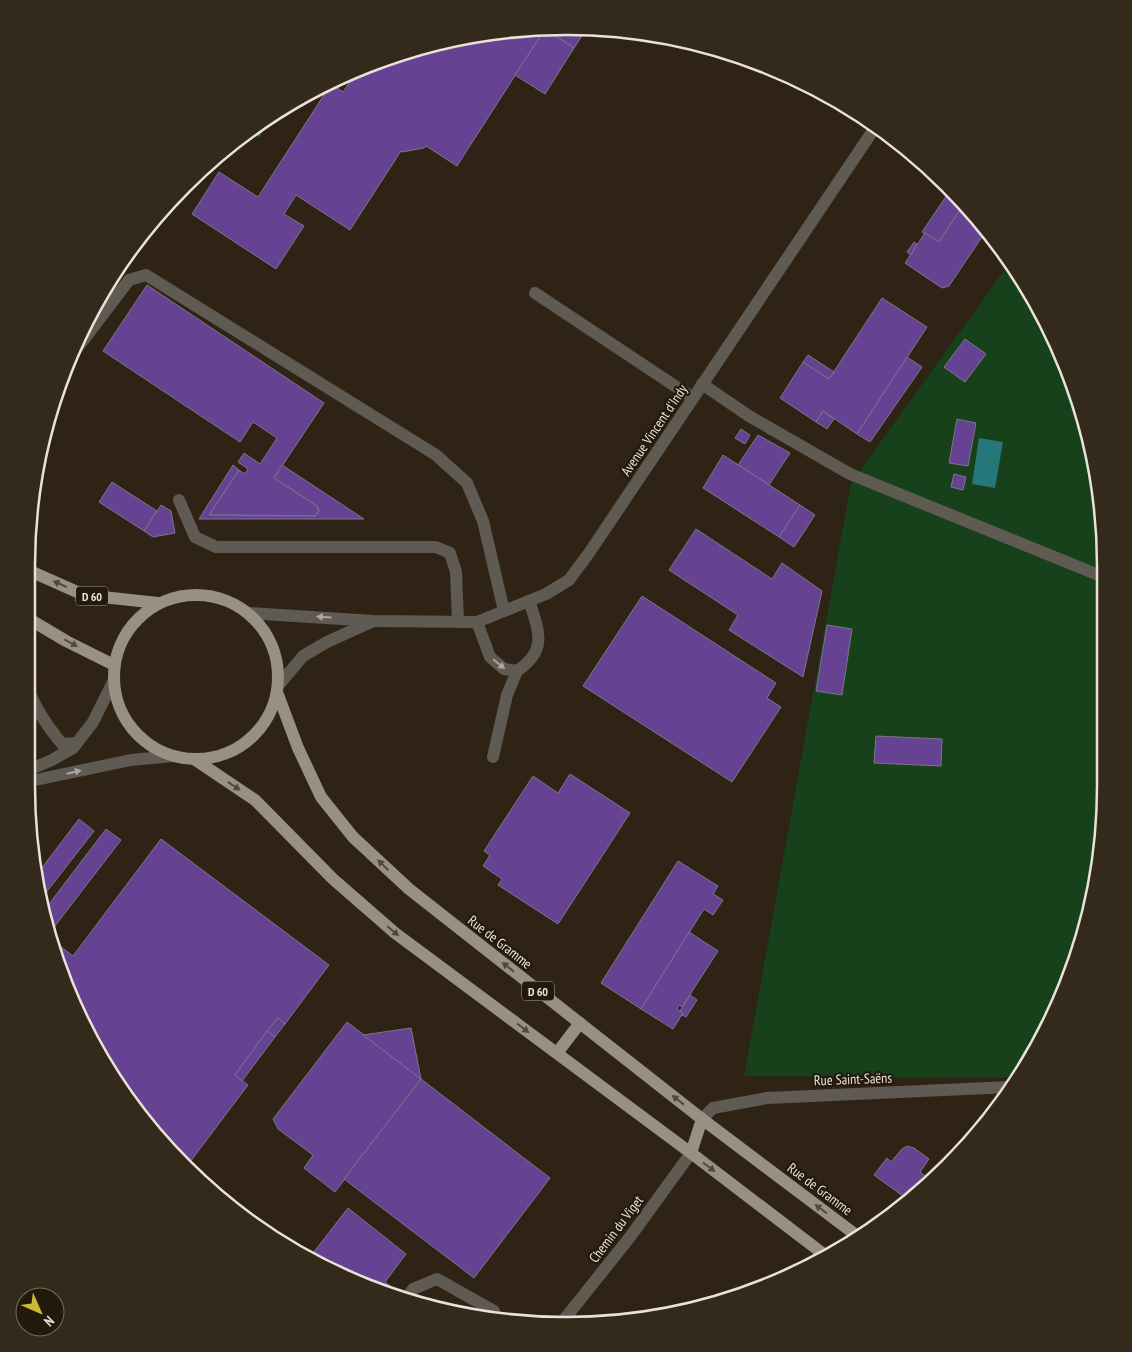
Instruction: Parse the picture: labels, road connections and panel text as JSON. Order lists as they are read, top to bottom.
{
  "streets": {
    "main road": ["D 60", "Rue de Gramme"],
    "street": ["Avenue Vincent d'Indy", "Rue Saint-Saëns", "Chemin du Viget"]
  },
  "crossings": [
    ["Avenue Vincent d'Indy", "D 60"],
    ["Avenue Vincent d'Indy", "Rue de Gramme"],
    ["D 60", "Rue de Gramme"],
    ["Rue de Gramme", "Rue Saint-Saëns"]
  ],
  "north": "bottom right"
}
